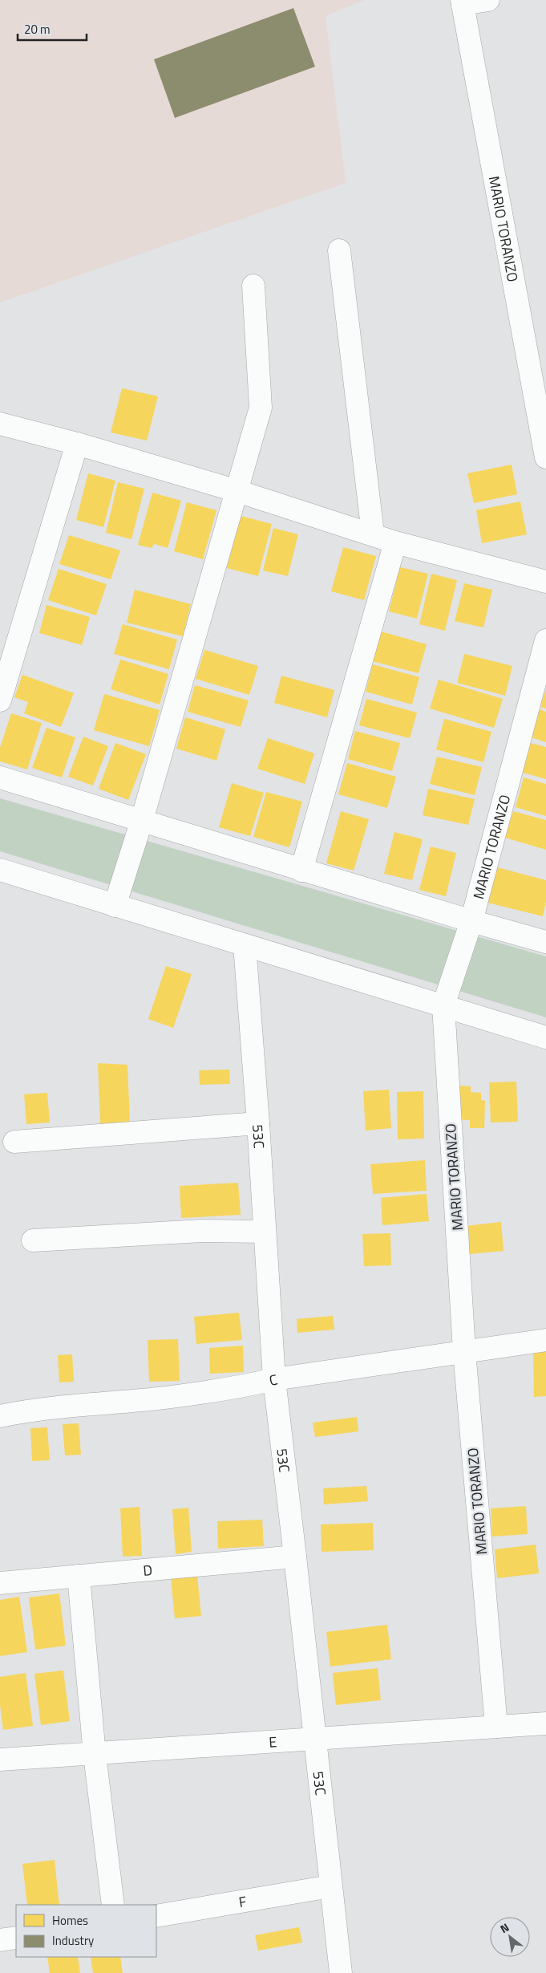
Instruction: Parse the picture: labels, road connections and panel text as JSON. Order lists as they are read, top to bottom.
{
  "streets": {
    "street": [
      "MARIO TORANZO",
      "53C",
      "C",
      "D",
      "E",
      "F"
    ]
  },
  "crossings": [
    ["MARIO TORANZO", "C"],
    ["MARIO TORANZO", "E"],
    ["53C", "C"],
    ["53C", "D"],
    ["53C", "E"],
    ["53C", "F"]
  ],
  "legend": ["Homes", "Industry"],
  "scale_bar": "20 m",
  "north": "top left"
}
